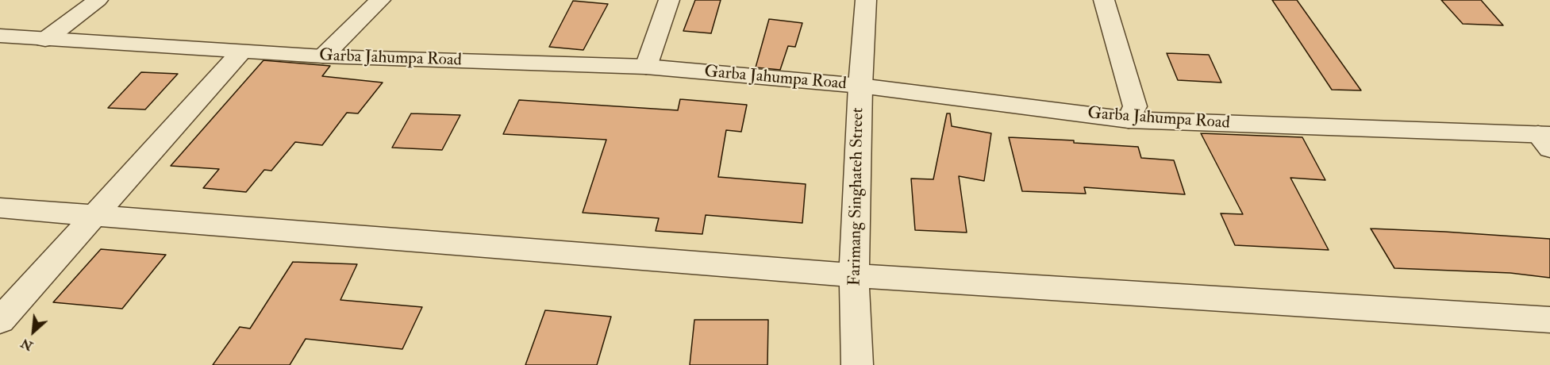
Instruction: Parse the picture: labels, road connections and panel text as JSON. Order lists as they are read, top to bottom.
{
  "streets": {
    "street": ["Garba Jahumpa Road", "Farimang Singhateh Street"]
  },
  "crossings": [
    ["Garba Jahumpa Road", "Farimang Singhateh Street"]
  ],
  "north": "bottom left"
}
